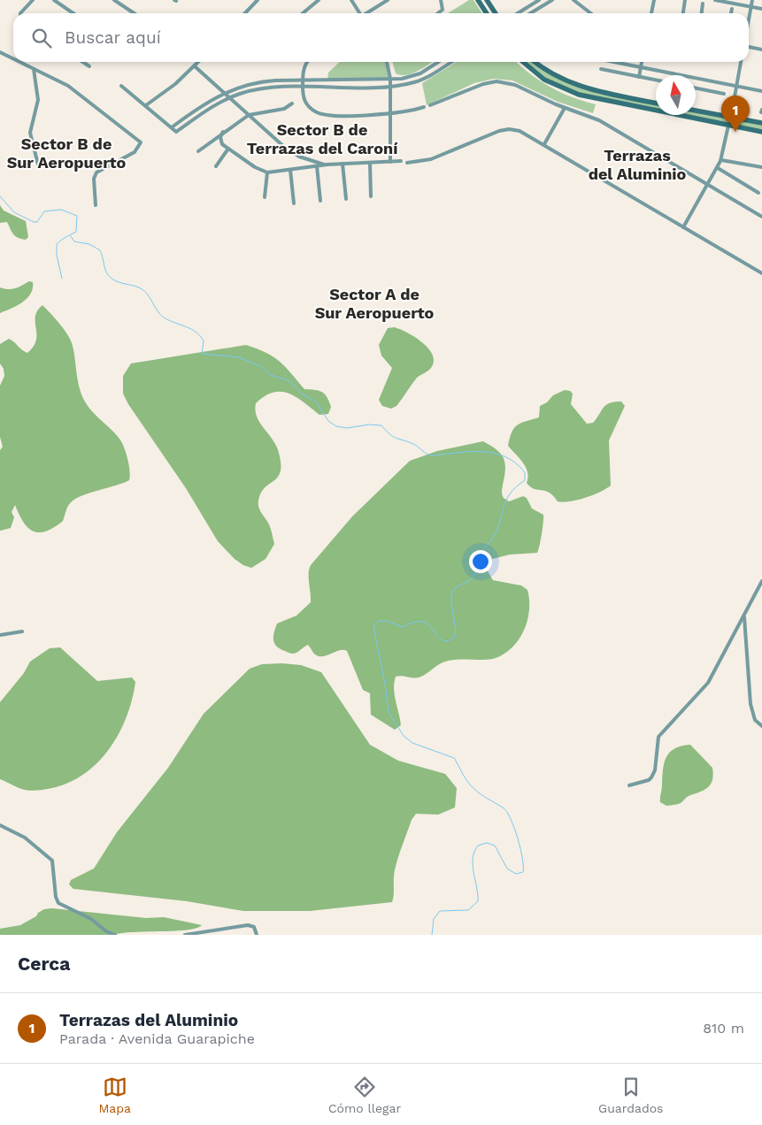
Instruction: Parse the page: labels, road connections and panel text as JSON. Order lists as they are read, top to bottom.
{
  "districts": [
    "Sector B de Terrazas del Caroní",
    "Sector B de Sur Aeropuerto",
    "Terrazas del Aluminio",
    "Sector A de Sur Aeropuerto"
  ],
  "north": "top",
  "page": {
    "search": "Buscar aquí",
    "pins": "1",
    "heading": "Cerca",
    "list": [
      {
        "mark": "1",
        "name": "Terrazas del Aluminio",
        "note": "Parada · Avenida Guarapiche",
        "value": "810 m"
      }
    ],
    "nav": ["Mapa", "Cómo llegar", "Guardados"]
  }
}
